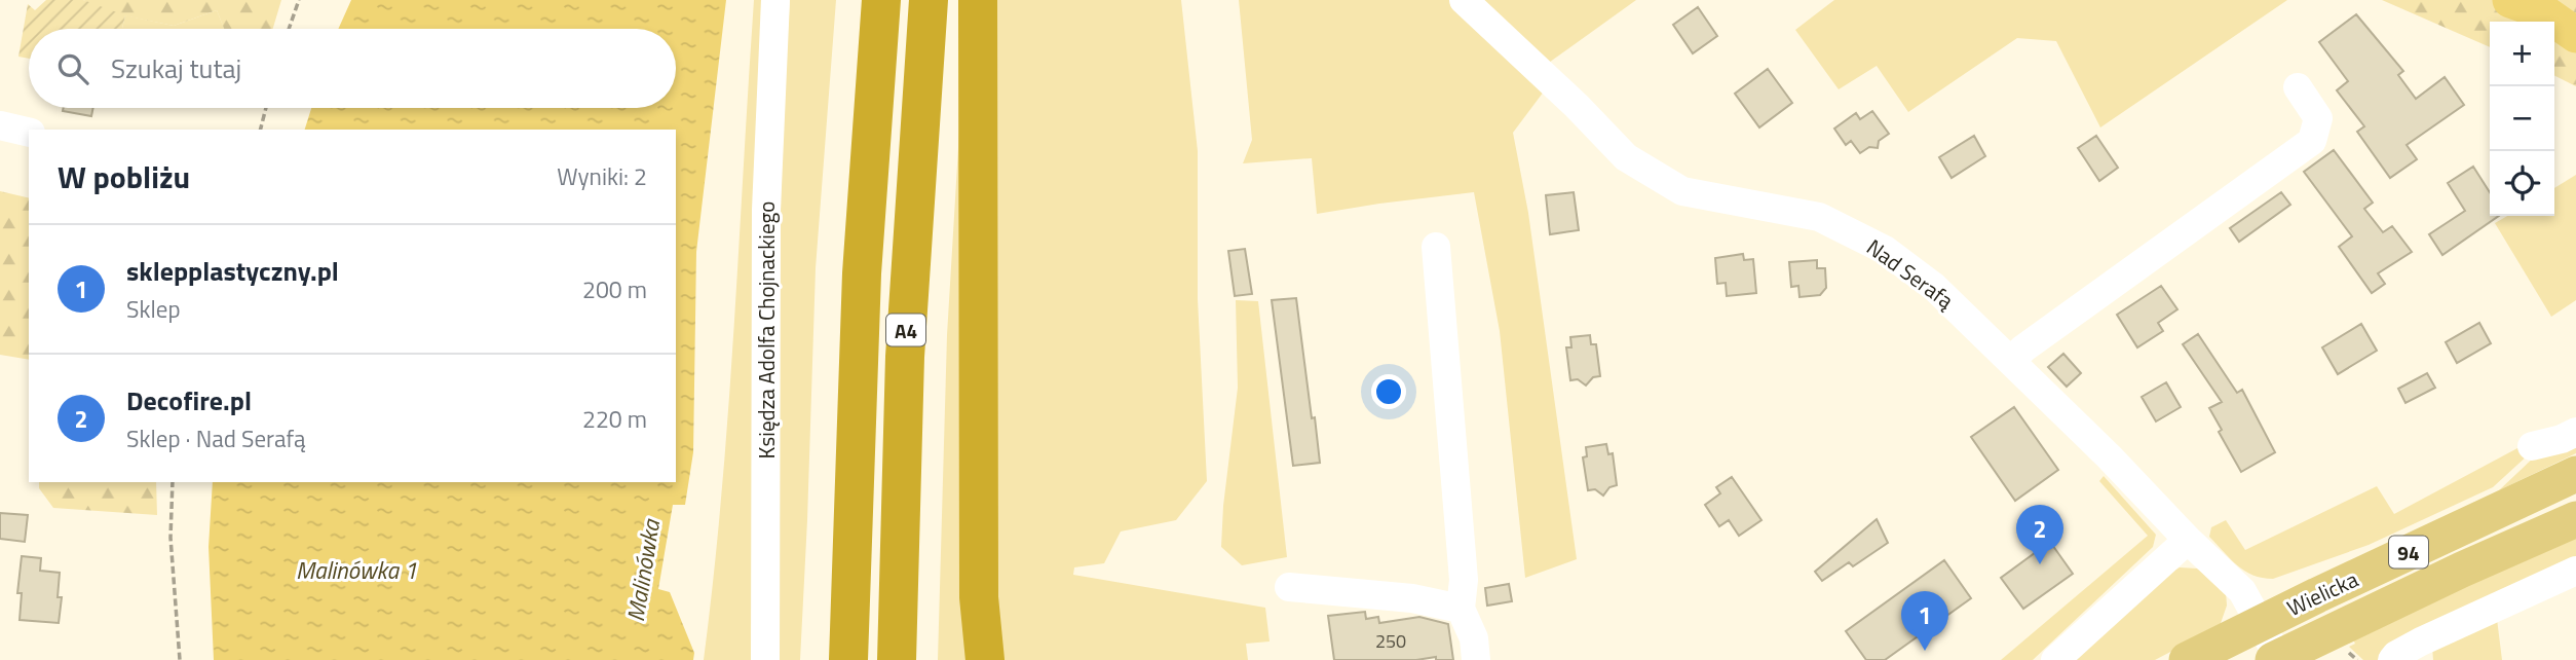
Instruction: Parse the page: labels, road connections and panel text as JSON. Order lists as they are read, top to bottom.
{
  "streets": {
    "highway": ["A4"],
    "main road": ["94", "Wielicka"],
    "street": ["Nad Serafą", "Księdza Adolfa Chojnackiego"]
  },
  "crossings": [
    ["Nad Serafą", "Wielicka"]
  ],
  "water": ["Malinówka 1", "Malinówka"],
  "house_numbers": ["250"],
  "page": {
    "map_buttons": ["+", "−"],
    "search": "Szukaj tutaj",
    "heading": ["W pobliżu", "Wyniki: 2"],
    "list": [
      {
        "mark": "1",
        "name": "sklepplastyczny.pl",
        "note": "Sklep",
        "value": "200 m"
      },
      {
        "mark": "2",
        "name": "Decofire.pl",
        "note": "Sklep · Nad Serafą",
        "value": "220 m"
      }
    ],
    "pins": ["2", "1"]
  }
}
